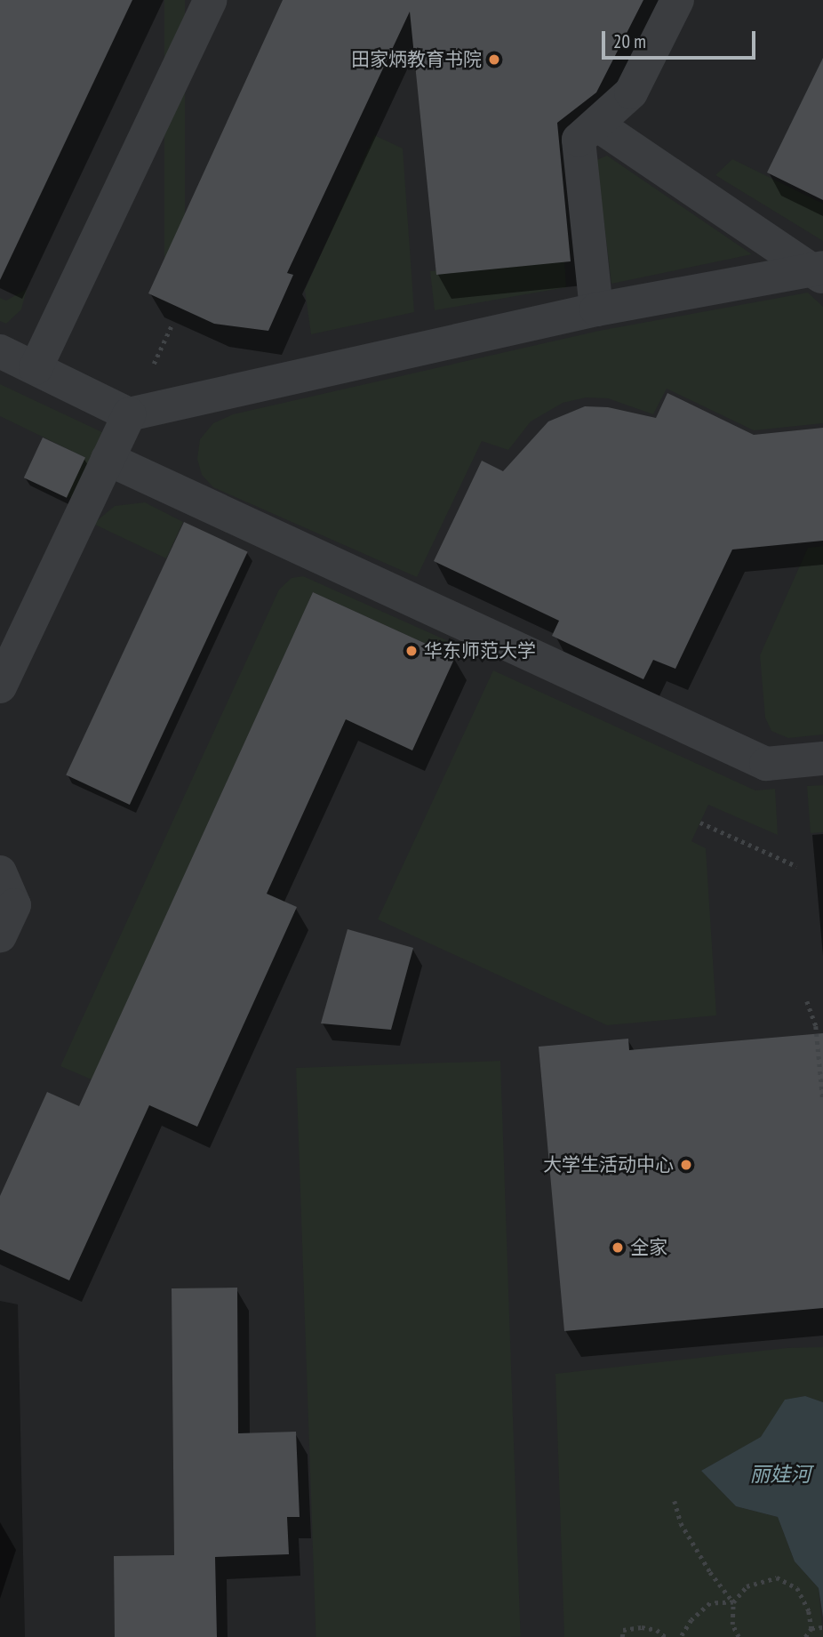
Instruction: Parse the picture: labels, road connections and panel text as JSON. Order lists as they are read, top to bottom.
{
  "water": ["丽娃河"],
  "places": [
    "田家炳教育书院",
    "华东师范大学",
    "大学生活动中心",
    "全家"
  ],
  "scale_bar": "20 m"
}
